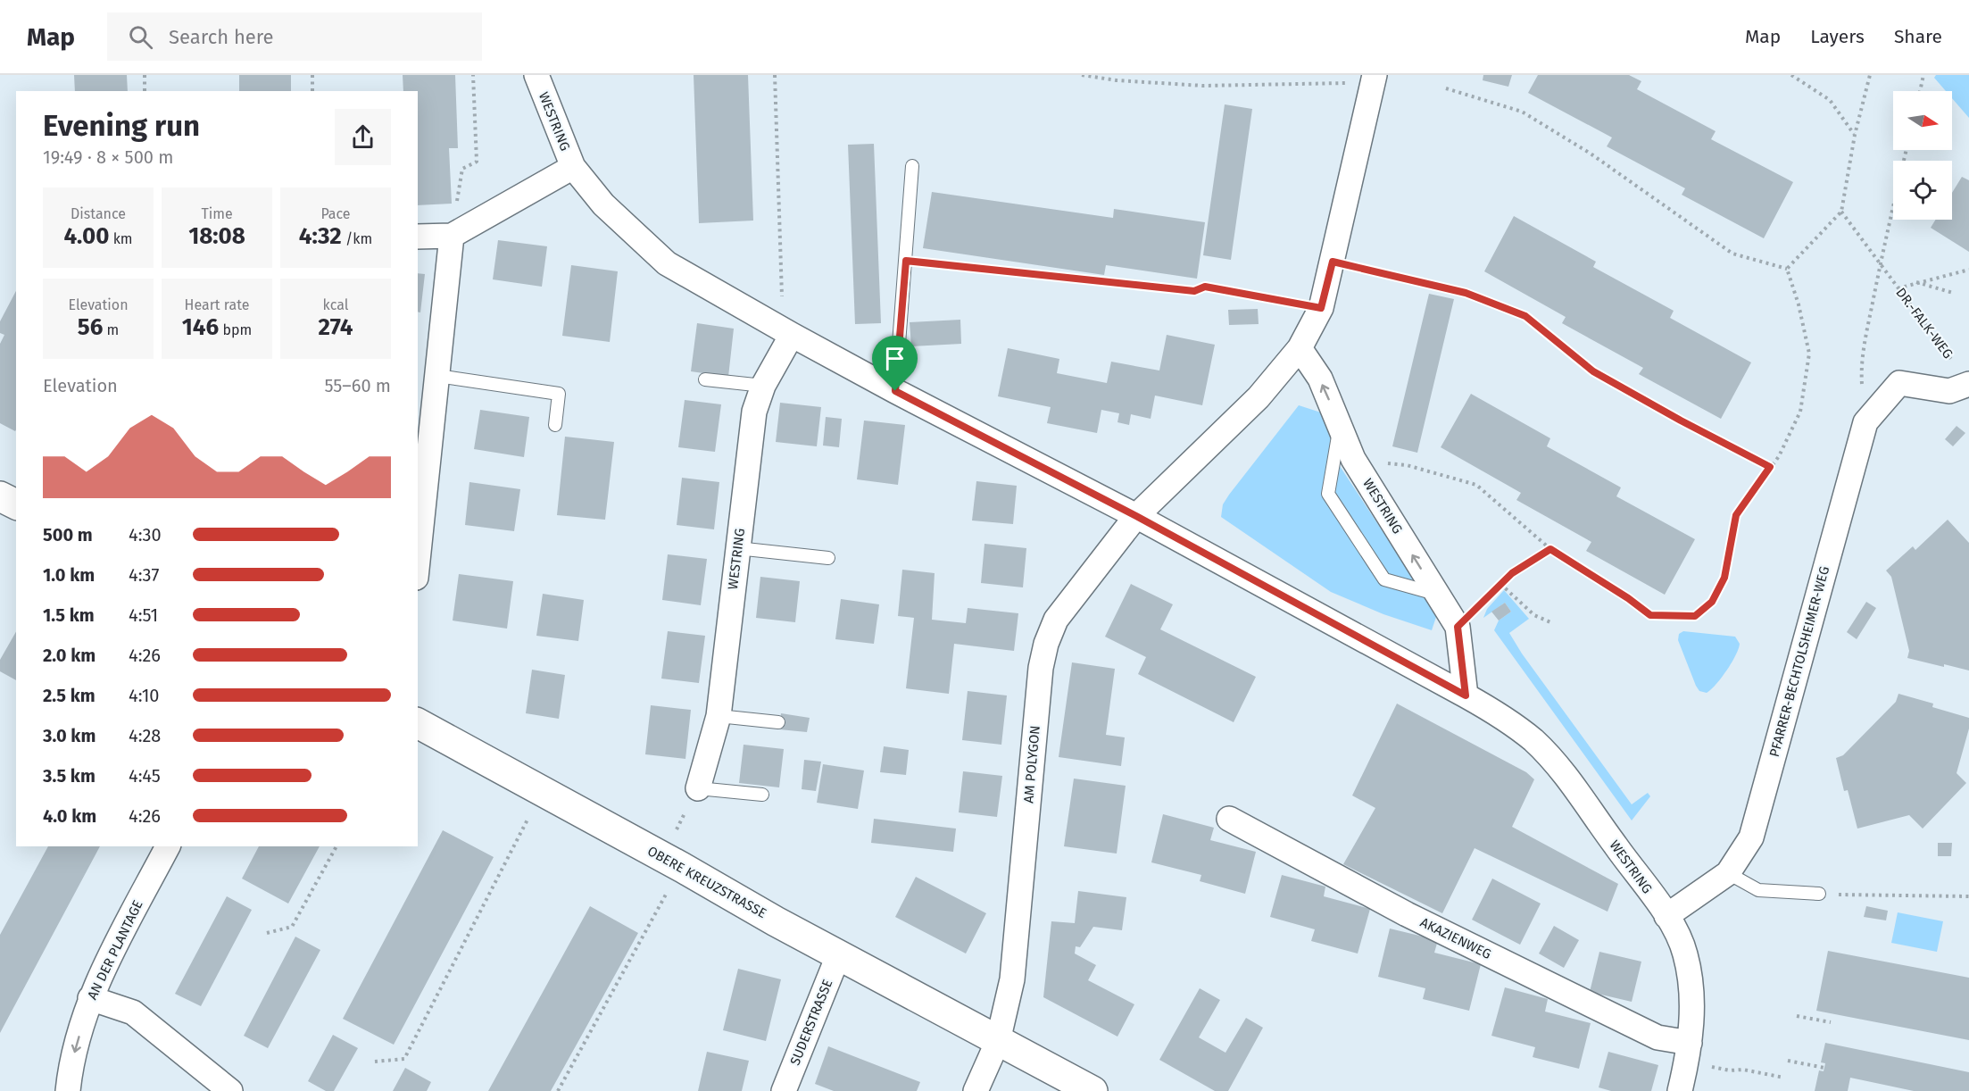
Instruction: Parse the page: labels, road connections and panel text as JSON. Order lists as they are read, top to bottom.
{
  "streets": {
    "street": [
      "WESTRING",
      "PFARRER-BECHTOLSHEIMER-WEG",
      "AM POLYGON",
      "OBERE KREUZSTRASSE",
      "AKAZIENWEG",
      "AN DER PLANTAGE",
      "SUDERSTRASSE"
    ],
    "path": ["DR.-FALK-WEG"]
  },
  "crossings": [
    ["WESTRING", "PFARRER-BECHTOLSHEIMER-WEG"],
    ["WESTRING", "AM POLYGON"],
    ["WESTRING", "AKAZIENWEG"],
    ["DR.-FALK-WEG", "PFARRER-BECHTOLSHEIMER-WEG"],
    ["AM POLYGON", "OBERE KREUZSTRASSE"],
    ["OBERE KREUZSTRASSE", "SUDERSTRASSE"]
  ],
  "one_way": ["AN DER PLANTAGE"],
  "north": "right",
  "page": {
    "header": "Map",
    "search": "Search here",
    "nav": ["Map", "Layers", "Share"],
    "heading": ["Evening run", "19:49 · 8 × 500 m"],
    "stats": [
      ["Distance", "4.00 km"],
      ["Time", "18:08"],
      ["Pace", "4:32 /km"],
      ["Elevation", "56 m"],
      ["Heart rate", "146 bpm"],
      ["kcal", "274"]
    ],
    "chart": ["Elevation", "55–60 m"],
    "list": [
      {
        "name": "500 m",
        "note": "4:30"
      },
      {
        "name": "1.0 km",
        "note": "4:37"
      },
      {
        "name": "1.5 km",
        "note": "4:51"
      },
      {
        "name": "2.0 km",
        "note": "4:26"
      },
      {
        "name": "2.5 km",
        "note": "4:10"
      },
      {
        "name": "3.0 km",
        "note": "4:28"
      },
      {
        "name": "3.5 km",
        "note": "4:45"
      },
      {
        "name": "4.0 km",
        "note": "4:26"
      }
    ]
  }
}
